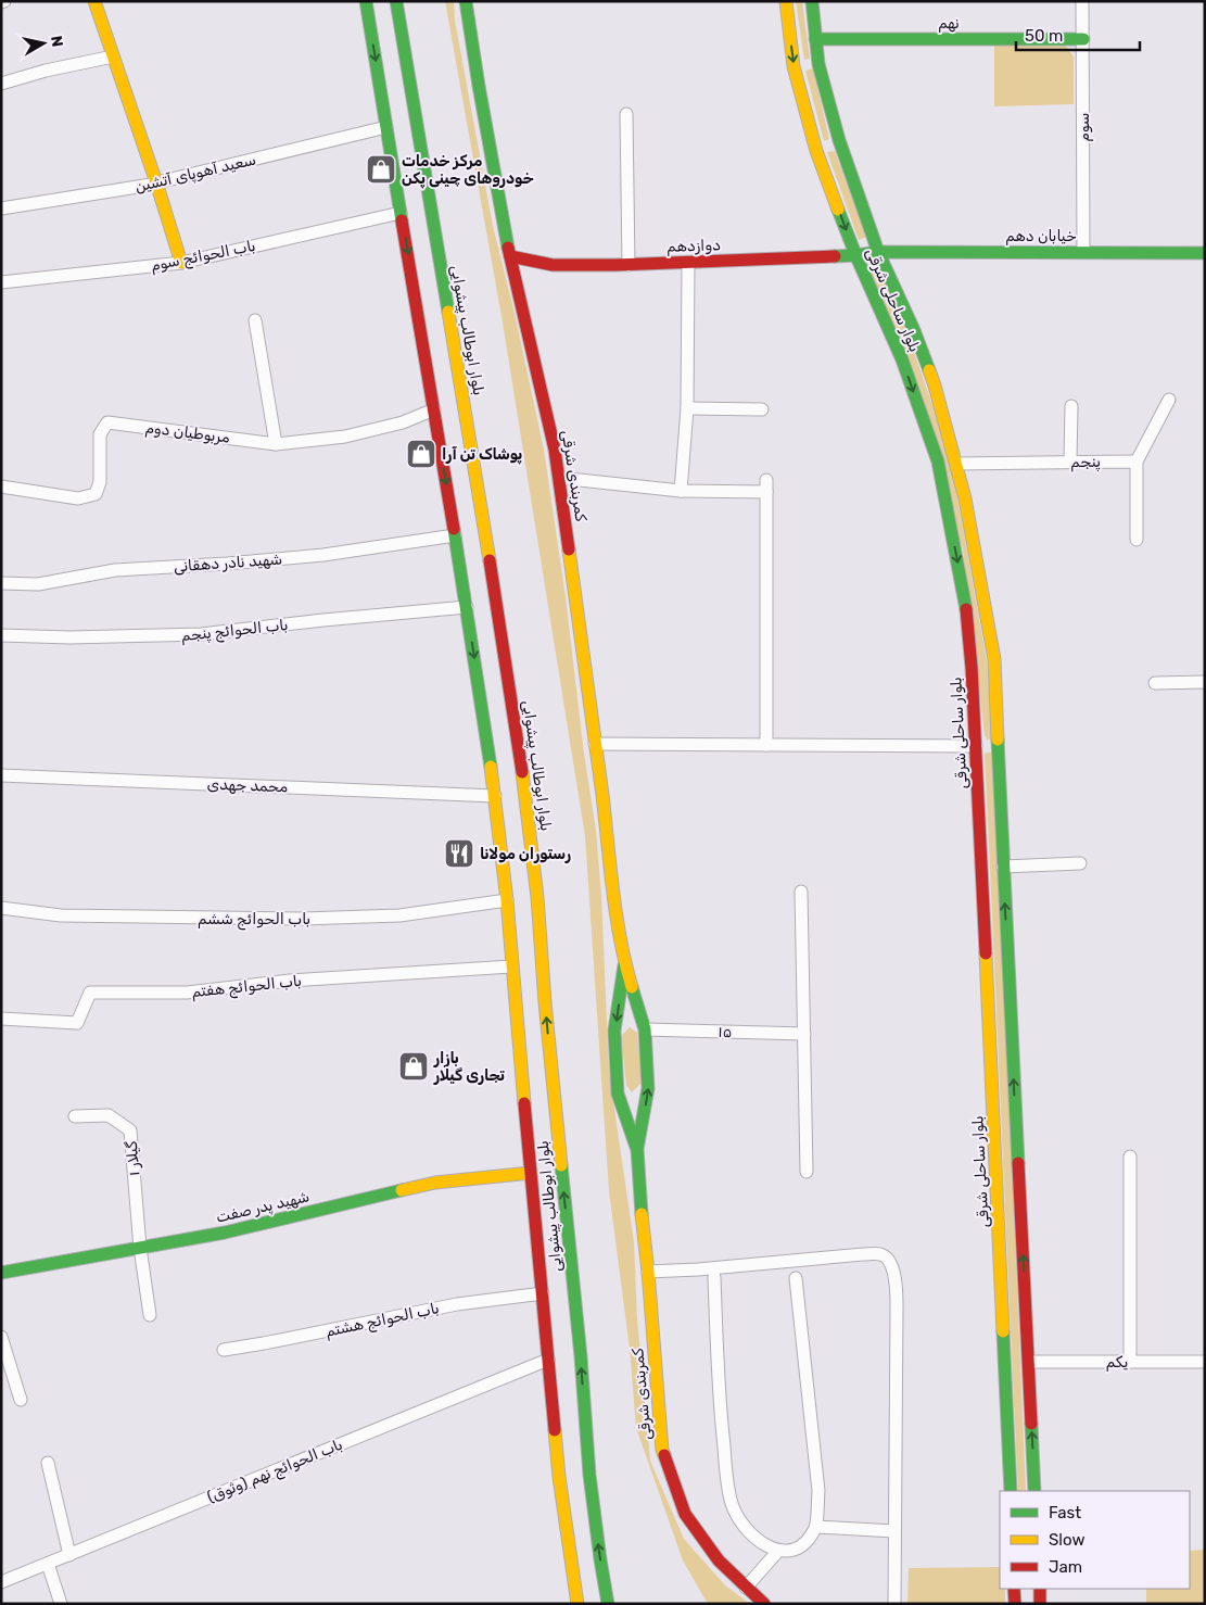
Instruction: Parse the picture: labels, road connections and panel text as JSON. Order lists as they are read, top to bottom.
{
  "streets": {
    "main road": [
      "نهم",
      "خیابان دهم",
      "دوازدهم",
      "بلوار ساحلی شرقی",
      "بلوار ابوطالب پیشوایی",
      "کمربندی شرقی",
      "شهید پدر صفت"
    ],
    "street": [
      "سوم",
      "سعید آهوپای آتشین",
      "باب الحوائج سوم",
      "مربوطیان دوم",
      "پنجم",
      "شهید نادر دهقانی",
      "باب الحوائج پنجم",
      "محمد جهدی",
      "باب الحوائج ششم",
      "باب الحوائج هفتم",
      "۱۵",
      "گیلار ۱",
      "باب الحوائج هشتم",
      "یکم",
      "باب الحوائج نهم (وثوق)"
    ]
  },
  "crossings": [
    ["نهم", "سوم"],
    ["نهم", "بلوار ساحلی شرقی"],
    ["سوم", "خیابان دهم"],
    ["سعید آهوپای آتشین", "بلوار ابوطالب پیشوایی"],
    ["خیابان دهم", "دوازدهم"],
    ["خیابان دهم", "بلوار ساحلی شرقی"],
    ["دوازدهم", "بلوار ساحلی شرقی"],
    ["دوازدهم", "کمربندی شرقی"],
    ["باب الحوائج سوم", "بلوار ابوطالب پیشوایی"],
    ["بلوار ساحلی شرقی", "پنجم"],
    ["بلوار ساحلی شرقی", "یکم"],
    ["بلوار ابوطالب پیشوایی", "مربوطیان دوم"],
    ["بلوار ابوطالب پیشوایی", "شهید نادر دهقانی"],
    ["بلوار ابوطالب پیشوایی", "باب الحوائج پنجم"],
    ["بلوار ابوطالب پیشوایی", "محمد جهدی"],
    ["بلوار ابوطالب پیشوایی", "باب الحوائج ششم"],
    ["بلوار ابوطالب پیشوایی", "باب الحوائج هفتم"],
    ["بلوار ابوطالب پیشوایی", "شهید پدر صفت"],
    ["بلوار ابوطالب پیشوایی", "باب الحوائج هشتم"],
    ["بلوار ابوطالب پیشوایی", "باب الحوائج نهم (وثوق)"],
    ["کمربندی شرقی", "۱۵"],
    ["گیلار ۱", "شهید پدر صفت"]
  ],
  "places": {
    "shop": ["مرکز خدمات خودروهای چینی پکن", "پوشاک تن آرا", "بازار تجاری گیلار"],
    "restaurant": ["رستوران مولانا"]
  },
  "legend": ["Fast", "Slow", "Jam"],
  "scale_bar": "50 m",
  "north": "right"
}
